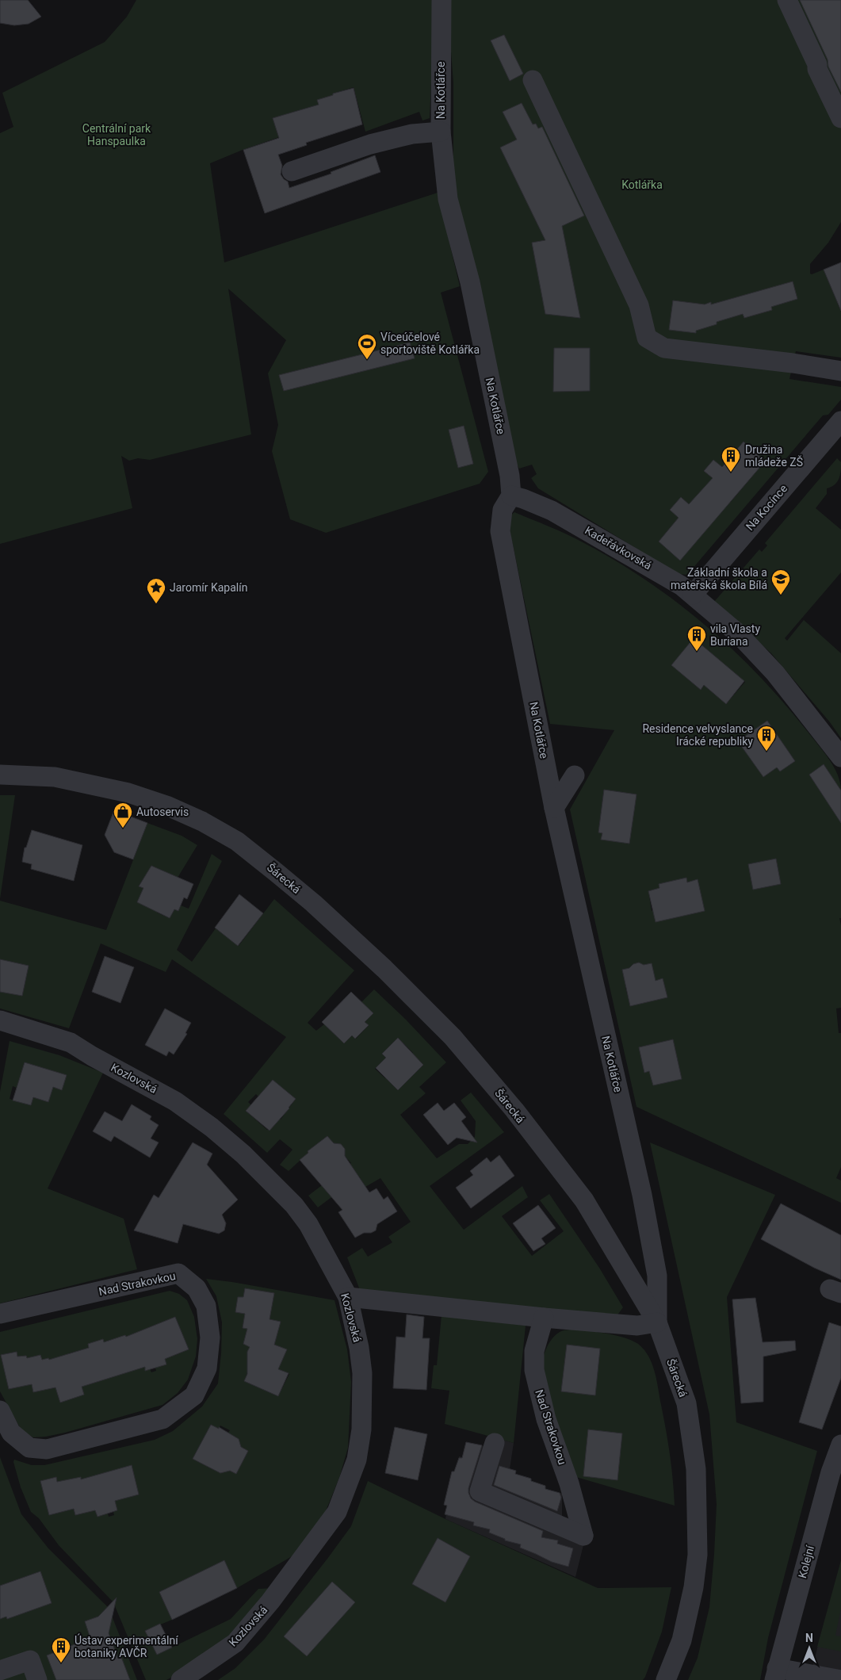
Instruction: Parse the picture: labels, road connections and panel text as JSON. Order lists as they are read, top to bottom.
{
  "streets": {
    "street": [
      "Na Kotlářce",
      "Na Kocínce",
      "Kadeřávkovská",
      "Šárecká",
      "Kozlovská",
      "Nad Strakovkou",
      "Kolejní"
    ]
  },
  "crossings": [
    ["Na Kotlářce", "Kadeřávkovská"],
    ["Na Kotlářce", "Šárecká"],
    ["Na Kocínce", "Kadeřávkovská"]
  ],
  "parks": ["Centrální park Hanspaulka", "Kotlářka"],
  "places": {
    "sports": ["Víceúčelové sportoviště Kotlářka"],
    "building": [
      "Družina mládeže ZŠ",
      "vila Vlasty Buriana",
      "Residence velvyslance Irácké republiky",
      "Ústav experimentální botaniky AVČR"
    ],
    "school or university": ["Základní škola a mateřská škola Bílá"],
    "place": ["Jaromír Kapalín"],
    "shop": ["Autoservis"]
  },
  "north": "top"
}
